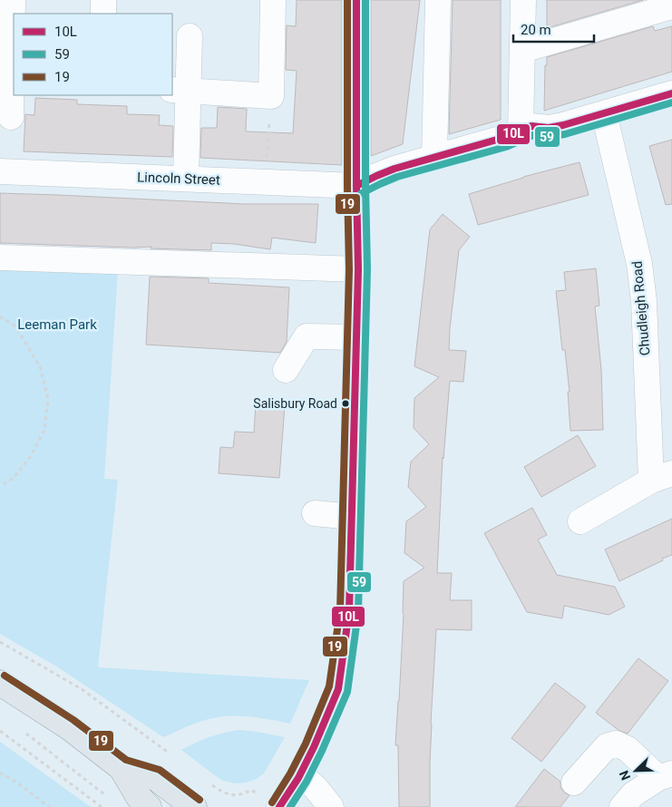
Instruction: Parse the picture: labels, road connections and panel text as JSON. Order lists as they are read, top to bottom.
{
  "streets": {
    "street": ["Lincoln Street", "Chudleigh Road"]
  },
  "parks": ["Leeman Park"],
  "places": ["Salisbury Road"],
  "lines": ["transit line 10L", "transit line 59", "transit line 19"],
  "legend": ["10L", "59", "19"],
  "scale_bar": "20 m",
  "north": "bottom left"
}
